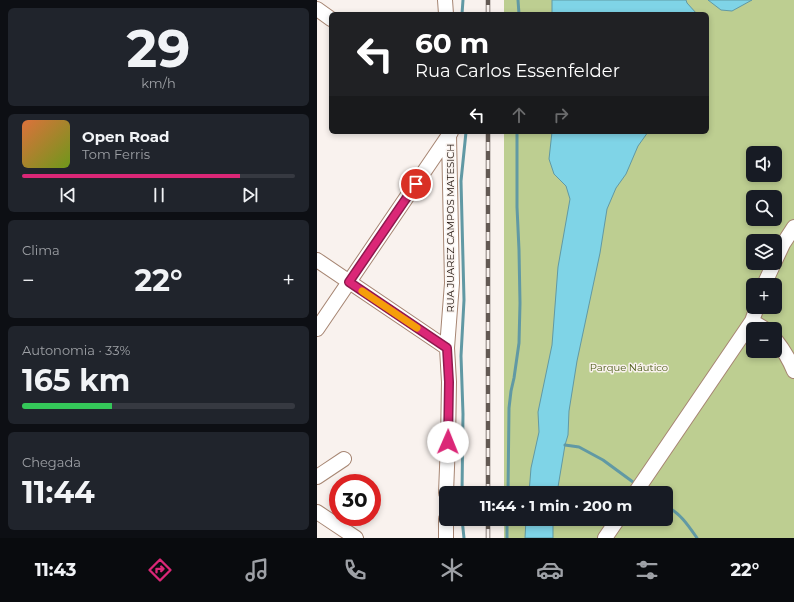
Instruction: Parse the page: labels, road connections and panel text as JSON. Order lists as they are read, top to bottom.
{
  "streets": {
    "street": ["RUA JUAREZ CAMPOS MATESICH"]
  },
  "parks": ["Parque Náutico"],
  "page": {
    "tile": [
      ["29", "km/h"],
      "Clima",
      ["Autonomia · 33%", "165 km"],
      ["Chegada", "11:44"]
    ],
    "turn": ["60 m", "Rua Carlos Essenfelder"],
    "song": ["Open Road", "Tom Ferris"],
    "map_buttons": ["+", "−"],
    "heat": ["−", "22°", "+"],
    "limit": "30",
    "trip": "11:44 · 1 min · 200 m",
    "tabs": ["11:43", "22°"]
  }
}
